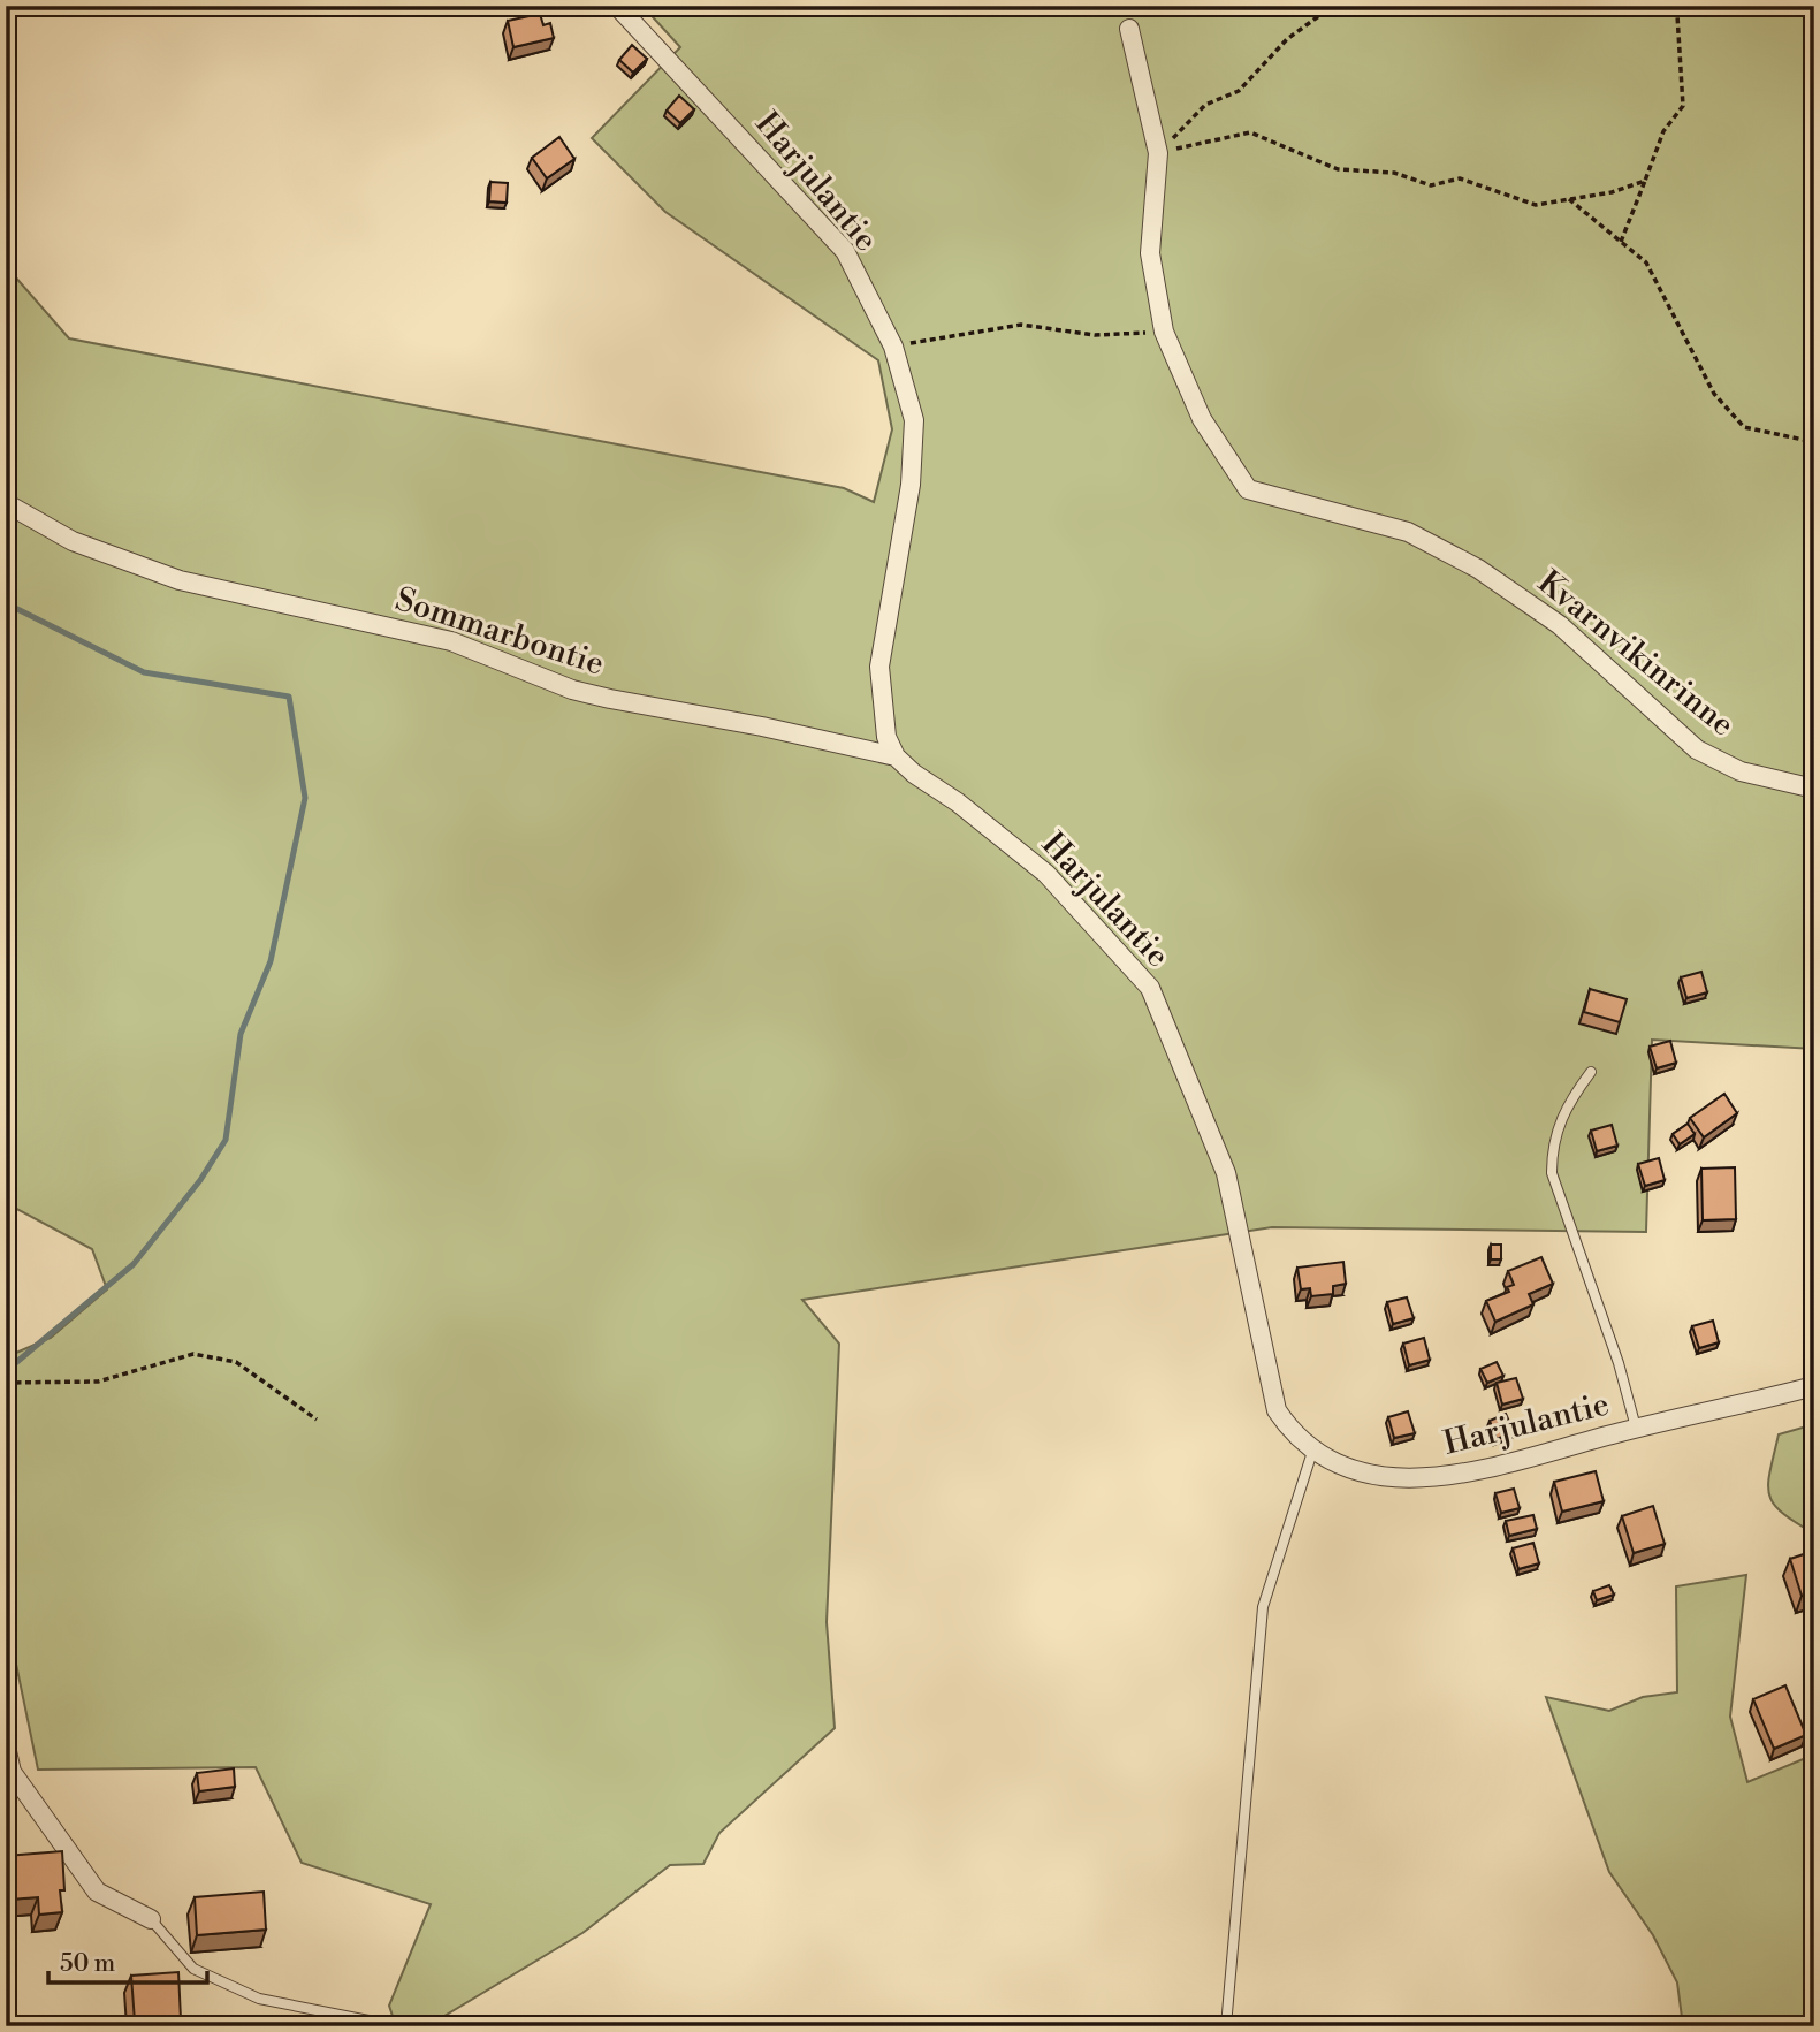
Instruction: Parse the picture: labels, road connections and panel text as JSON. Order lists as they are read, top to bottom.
{
  "streets": {
    "street": ["Harjulantie", "Sommarbontie", "Kvarnvikinrinne"]
  },
  "crossings": [
    ["Harjulantie", "Sommarbontie"]
  ],
  "scale_bar": "50 m"
}
